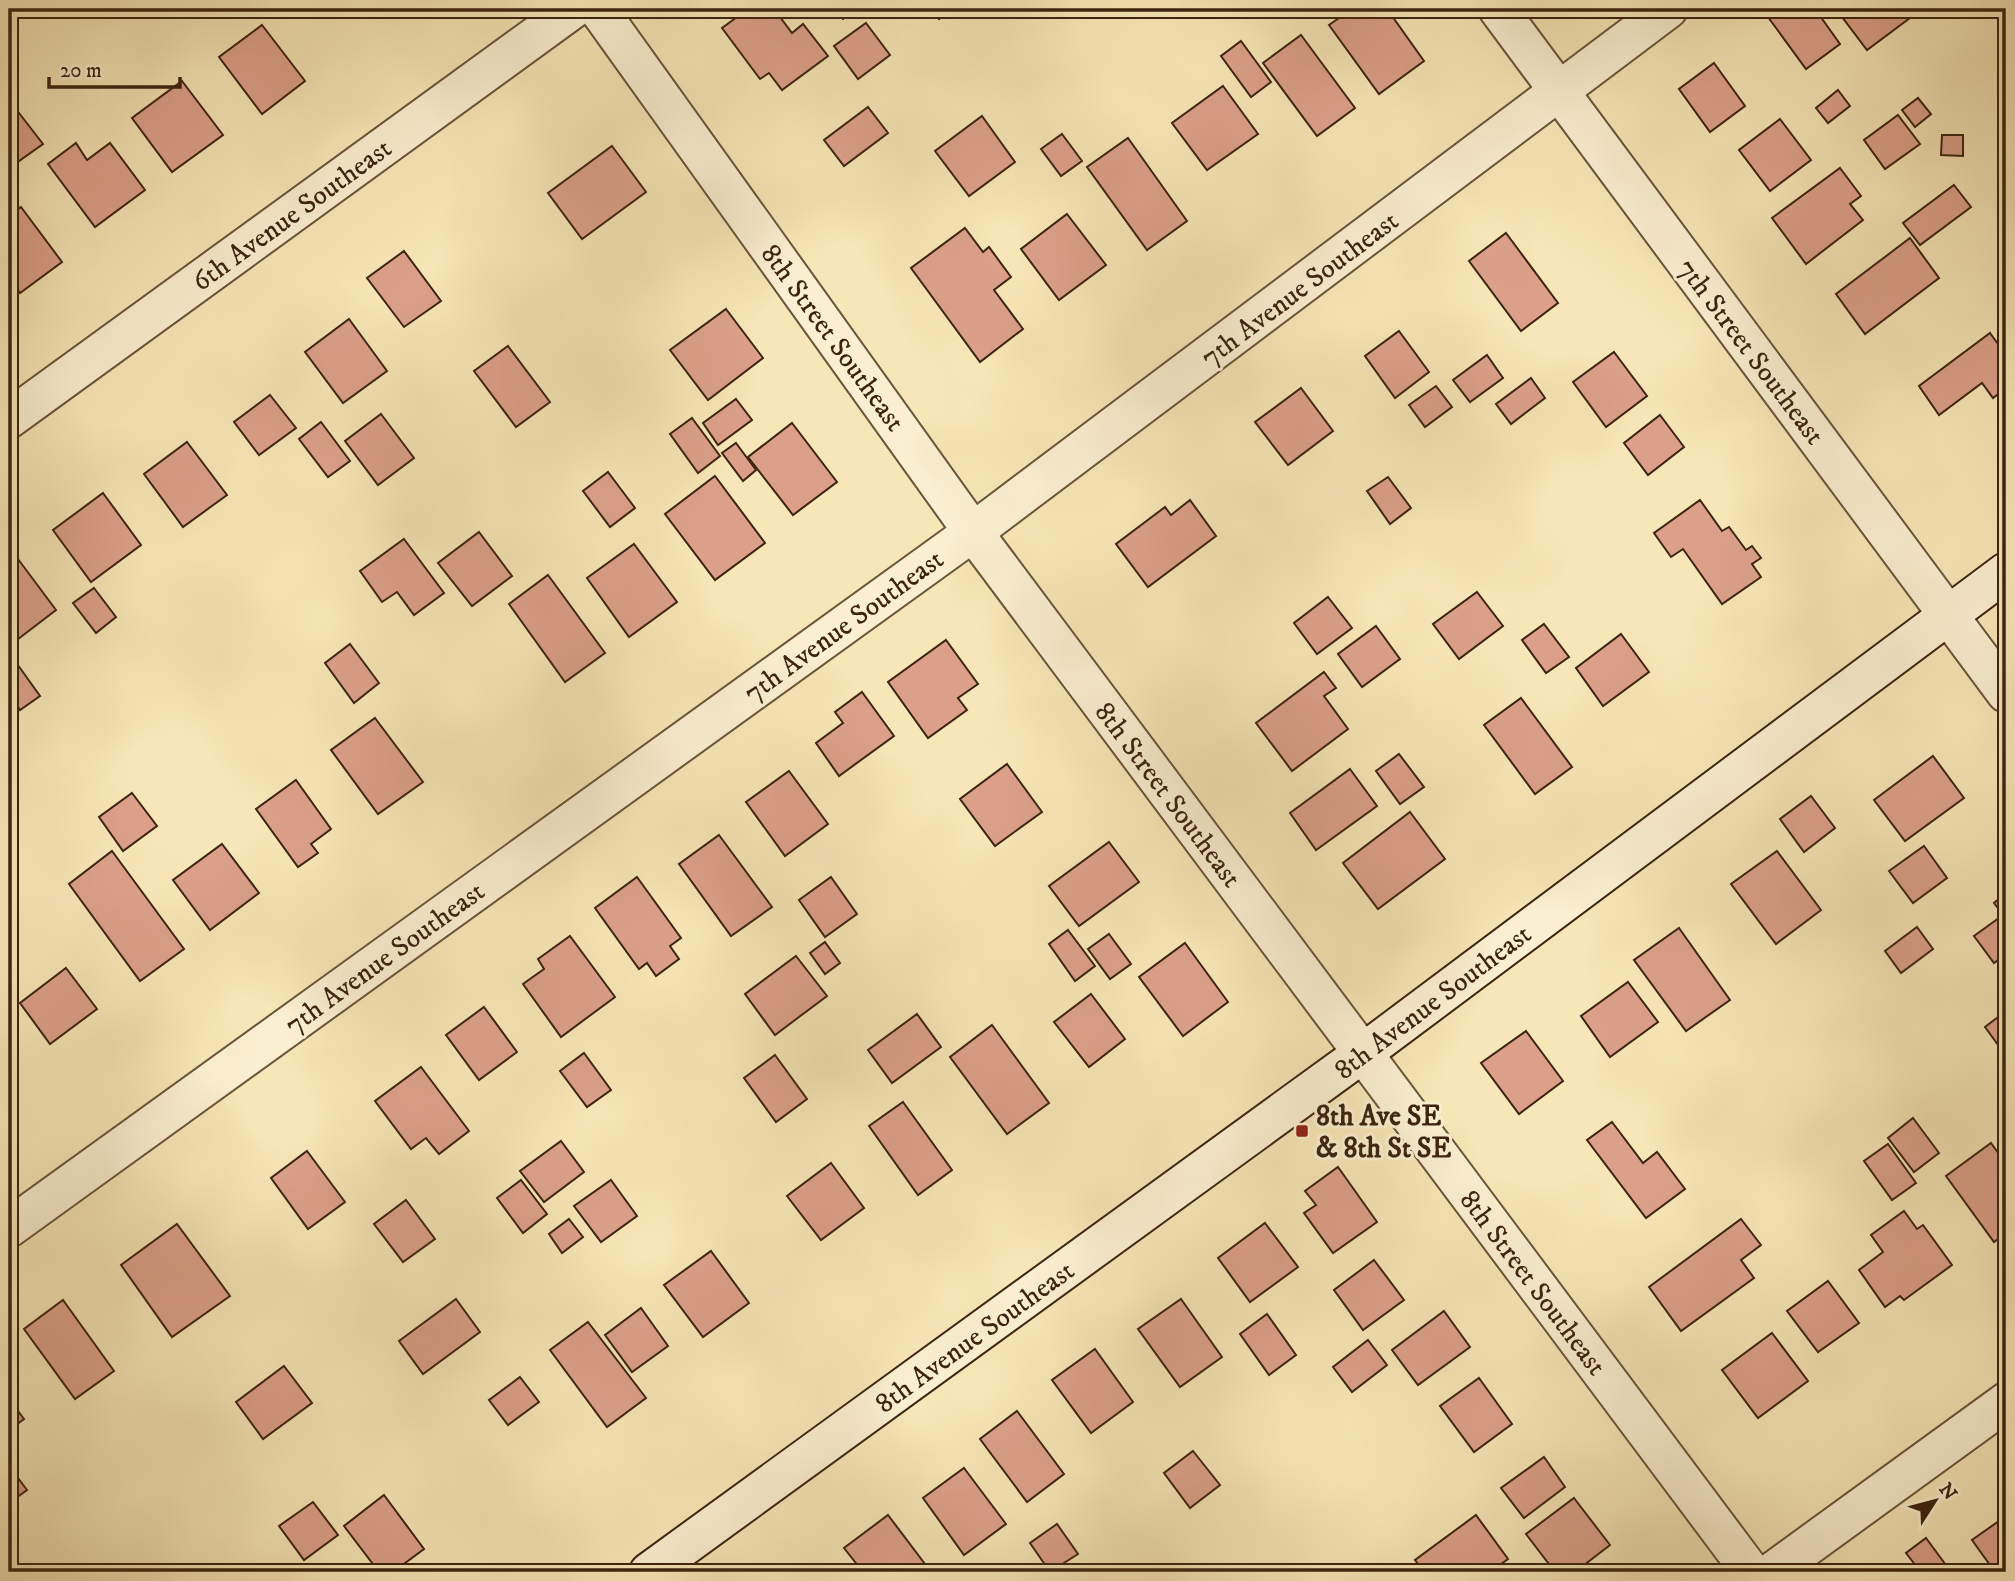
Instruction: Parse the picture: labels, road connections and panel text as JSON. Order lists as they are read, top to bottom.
{
  "streets": {
    "street": [
      "6th Avenue Southeast",
      "7th Avenue Southeast",
      "8th Street Southeast",
      "7th Street Southeast",
      "8th Avenue Southeast"
    ]
  },
  "crossings": [
    ["7th Avenue Southeast", "8th Street Southeast"],
    ["7th Avenue Southeast", "7th Street Southeast"],
    ["8th Street Southeast", "8th Avenue Southeast"],
    ["7th Street Southeast", "8th Avenue Southeast"]
  ],
  "places": {
    "transit": ["8th Ave SE & 8th St SE"]
  },
  "scale_bar": "20 m",
  "north": "top right"
}
